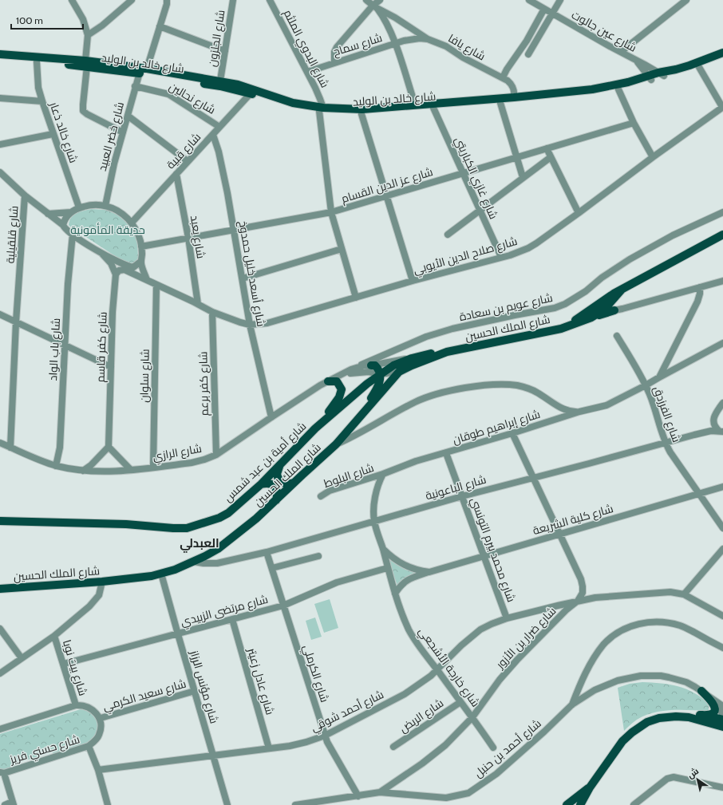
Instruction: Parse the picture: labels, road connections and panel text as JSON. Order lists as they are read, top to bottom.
{
  "streets": {
    "main road": ["شارع خالد بن الوليد", "شارع الملك الحسين", "شارع أمية بن عبد شمس"],
    "street": [
      "شارع عين جالوت",
      "شارع الجلزون",
      "شارع سماح",
      "شارع يافا",
      "شارع البدوي الملثم",
      "شارع نحالين",
      "شارع خالد ذعار",
      "شارع خضر العبيد",
      "شارع قبية",
      "شارع غازي الكباريتي",
      "شارع عز الدين القسام",
      "شارع قلقيلية",
      "شارع يعبد",
      "شارع صلاح الدين الأيوبي",
      "شارع أسعد خليل حمدوخ",
      "شارع عويم بن سعادة",
      "شارع كفر قاسم",
      "شارع باب الواد",
      "شارع سلوان",
      "شارع كفر برعم",
      "شارع الفرزدق",
      "شارع إبراهيم طوقان",
      "شارع الرازي",
      "شارع البلوط",
      "شارع الباعونية",
      "شارع كلية الشريعة",
      "شارع محمد بيرم التونسي",
      "شارع مرتضى الزبيدي",
      "شارع ضرار بن الأزور",
      "شارع خارجة الأشجعي",
      "شارع بيت نوبا",
      "شارع الكرملي",
      "شارع عادل زعيتر",
      "شارع مؤنس الرزاز",
      "شارع سعيد الكرمي",
      "شارع أحمد شوقي",
      "شارع الربض",
      "شارع أحمد بن حنبل",
      "شارع حسني فريز"
    ]
  },
  "crossings": [
    ["شارع عين جالوت", "شارع خالد بن الوليد"],
    ["شارع الجلزون", "شارع خالد بن الوليد"],
    ["شارع سماح", "شارع يافا"],
    ["شارع سماح", "شارع البدوي الملثم"],
    ["شارع يافا", "شارع خالد بن الوليد"],
    ["شارع البدوي الملثم", "شارع خالد بن الوليد"],
    ["شارع البدوي الملثم", "شارع عز الدين القسام"],
    ["شارع البدوي الملثم", "شارع صلاح الدين الأيوبي"],
    ["شارع خالد بن الوليد", "شارع خالد ذعار"],
    ["شارع خالد بن الوليد", "شارع خضر العبيد"],
    ["شارع خالد بن الوليد", "شارع قبية"],
    ["شارع خالد بن الوليد", "شارع غازي الكباريتي"],
    ["شارع نحالين", "شارع خضر العبيد"],
    ["شارع نحالين", "شارع قبية"],
    ["شارع قبية", "شارع يعبد"],
    ["شارع قبية", "شارع أسعد خليل حمدوخ"],
    ["شارع غازي الكباريتي", "شارع عز الدين القسام"],
    ["شارع غازي الكباريتي", "شارع صلاح الدين الأيوبي"],
    ["شارع عز الدين القسام", "شارع يعبد"],
    ["شارع عز الدين القسام", "شارع أسعد خليل حمدوخ"],
    ["شارع قلقيلية", "شارع الرازي"],
    ["شارع صلاح الدين الأيوبي", "شارع أسعد خليل حمدوخ"],
    ["شارع أسعد خليل حمدوخ", "شارع الرازي"],
    ["شارع عويم بن سعادة", "شارع الرازي"],
    ["شارع الملك الحسين", "شارع الرازي"],
    ["شارع الملك الحسين", "شارع أمية بن عبد شمس"],
    ["شارع الملك الحسين", "شارع الباعونية"],
    ["شارع الملك الحسين", "شارع مؤنس الرزاز"],
    ["شارع باب الواد", "شارع الرازي"],
    ["شارع سلوان", "شارع الرازي"],
    ["شارع كفر برعم", "شارع الرازي"],
    ["شارع الفرزدق", "شارع إبراهيم طوقان"],
    ["شارع الفرزدق", "شارع الباعونية"],
    ["شارع الفرزدق", "شارع كلية الشريعة"],
    ["شارع إبراهيم طوقان", "شارع البلوط"],
    ["شارع إبراهيم طوقان", "شارع محمد بيرم التونسي"],
    ["شارع الرازي", "شارع أمية بن عبد شمس"],
    ["شارع الباعونية", "شارع محمد بيرم التونسي"],
    ["شارع الباعونية", "شارع خارجة الأشجعي"],
    ["شارع الباعونية", "شارع الكرملي"],
    ["شارع كلية الشريعة", "شارع محمد بيرم التونسي"],
    ["شارع كلية الشريعة", "شارع خارجة الأشجعي"],
    ["شارع محمد بيرم التونسي", "شارع أحمد شوقي"],
    ["شارع مرتضى الزبيدي", "شارع خارجة الأشجعي"],
    ["شارع مرتضى الزبيدي", "شارع بيت نوبا"],
    ["شارع مرتضى الزبيدي", "شارع الكرملي"],
    ["شارع مرتضى الزبيدي", "شارع عادل زعيتر"],
    ["شارع مرتضى الزبيدي", "شارع مؤنس الرزاز"],
    ["شارع ضرار بن الأزور", "شارع خارجة الأشجعي"],
    ["شارع ضرار بن الأزور", "شارع أحمد شوقي"],
    ["شارع ضرار بن الأزور", "شارع أحمد بن حنبل"],
    ["شارع خارجة الأشجعي", "شارع أحمد شوقي"],
    ["شارع خارجة الأشجعي", "شارع الربض"],
    ["شارع الكرملي", "شارع أحمد شوقي"],
    ["شارع الكرملي", "شارع أحمد بن حنبل"],
    ["شارع عادل زعيتر", "شارع أحمد شوقي"],
    ["شارع مؤنس الرزاز", "شارع سعيد الكرمي"],
    ["شارع مؤنس الرزاز", "شارع أحمد شوقي"],
    ["شارع سعيد الكرمي", "شارع حسني فريز"]
  ],
  "districts": ["العبدلي"],
  "parks": ["حديقة المأمونية"],
  "scale_bar": "100 m",
  "north": "top left"
}
